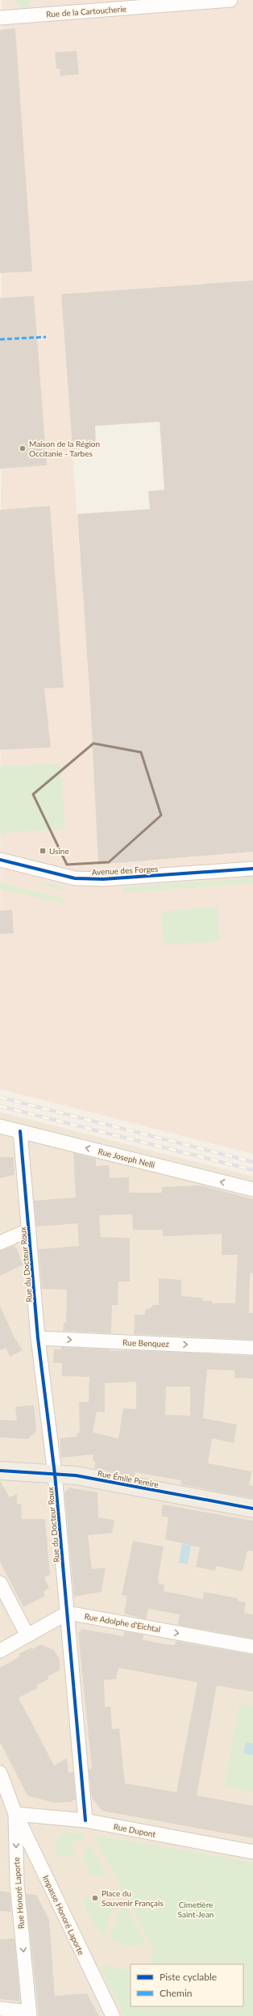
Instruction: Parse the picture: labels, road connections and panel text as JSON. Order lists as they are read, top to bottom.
{
  "streets": {
    "main road": ["Rue Émile Pereire"],
    "street": [
      "Rue de la Cartoucherie",
      "Avenue des Forges",
      "Rue Joseph Nelli",
      "Rue du Docteur Roux",
      "Rue Benquez",
      "Rue Adolphe d'Eichtal",
      "Rue Dupont",
      "Rue Honoré Laporte",
      "Impasse Honoré Laporte"
    ]
  },
  "crossings": [
    ["Rue Joseph Nelli", "Rue du Docteur Roux"],
    ["Rue du Docteur Roux", "Rue Benquez"],
    ["Rue du Docteur Roux", "Rue Émile Pereire"],
    ["Rue du Docteur Roux", "Rue Adolphe d'Eichtal"],
    ["Rue du Docteur Roux", "Rue Dupont"],
    ["Rue Dupont", "Rue Honoré Laporte"],
    ["Rue Dupont", "Impasse Honoré Laporte"],
    ["Rue Honoré Laporte", "Impasse Honoré Laporte"]
  ],
  "one_way": [
    "Rue Joseph Nelli",
    "Rue Benquez",
    "Rue Adolphe d'Eichtal",
    "Rue Honoré Laporte"
  ],
  "parks": ["Cimetière Saint-Jean"],
  "places": {
    "other": ["Maison de la Région Occitanie - Tarbes", "Place du Souvenir Français"],
    "transit": ["Usine"]
  },
  "legend": ["Piste cyclable", "Chemin"]
}
